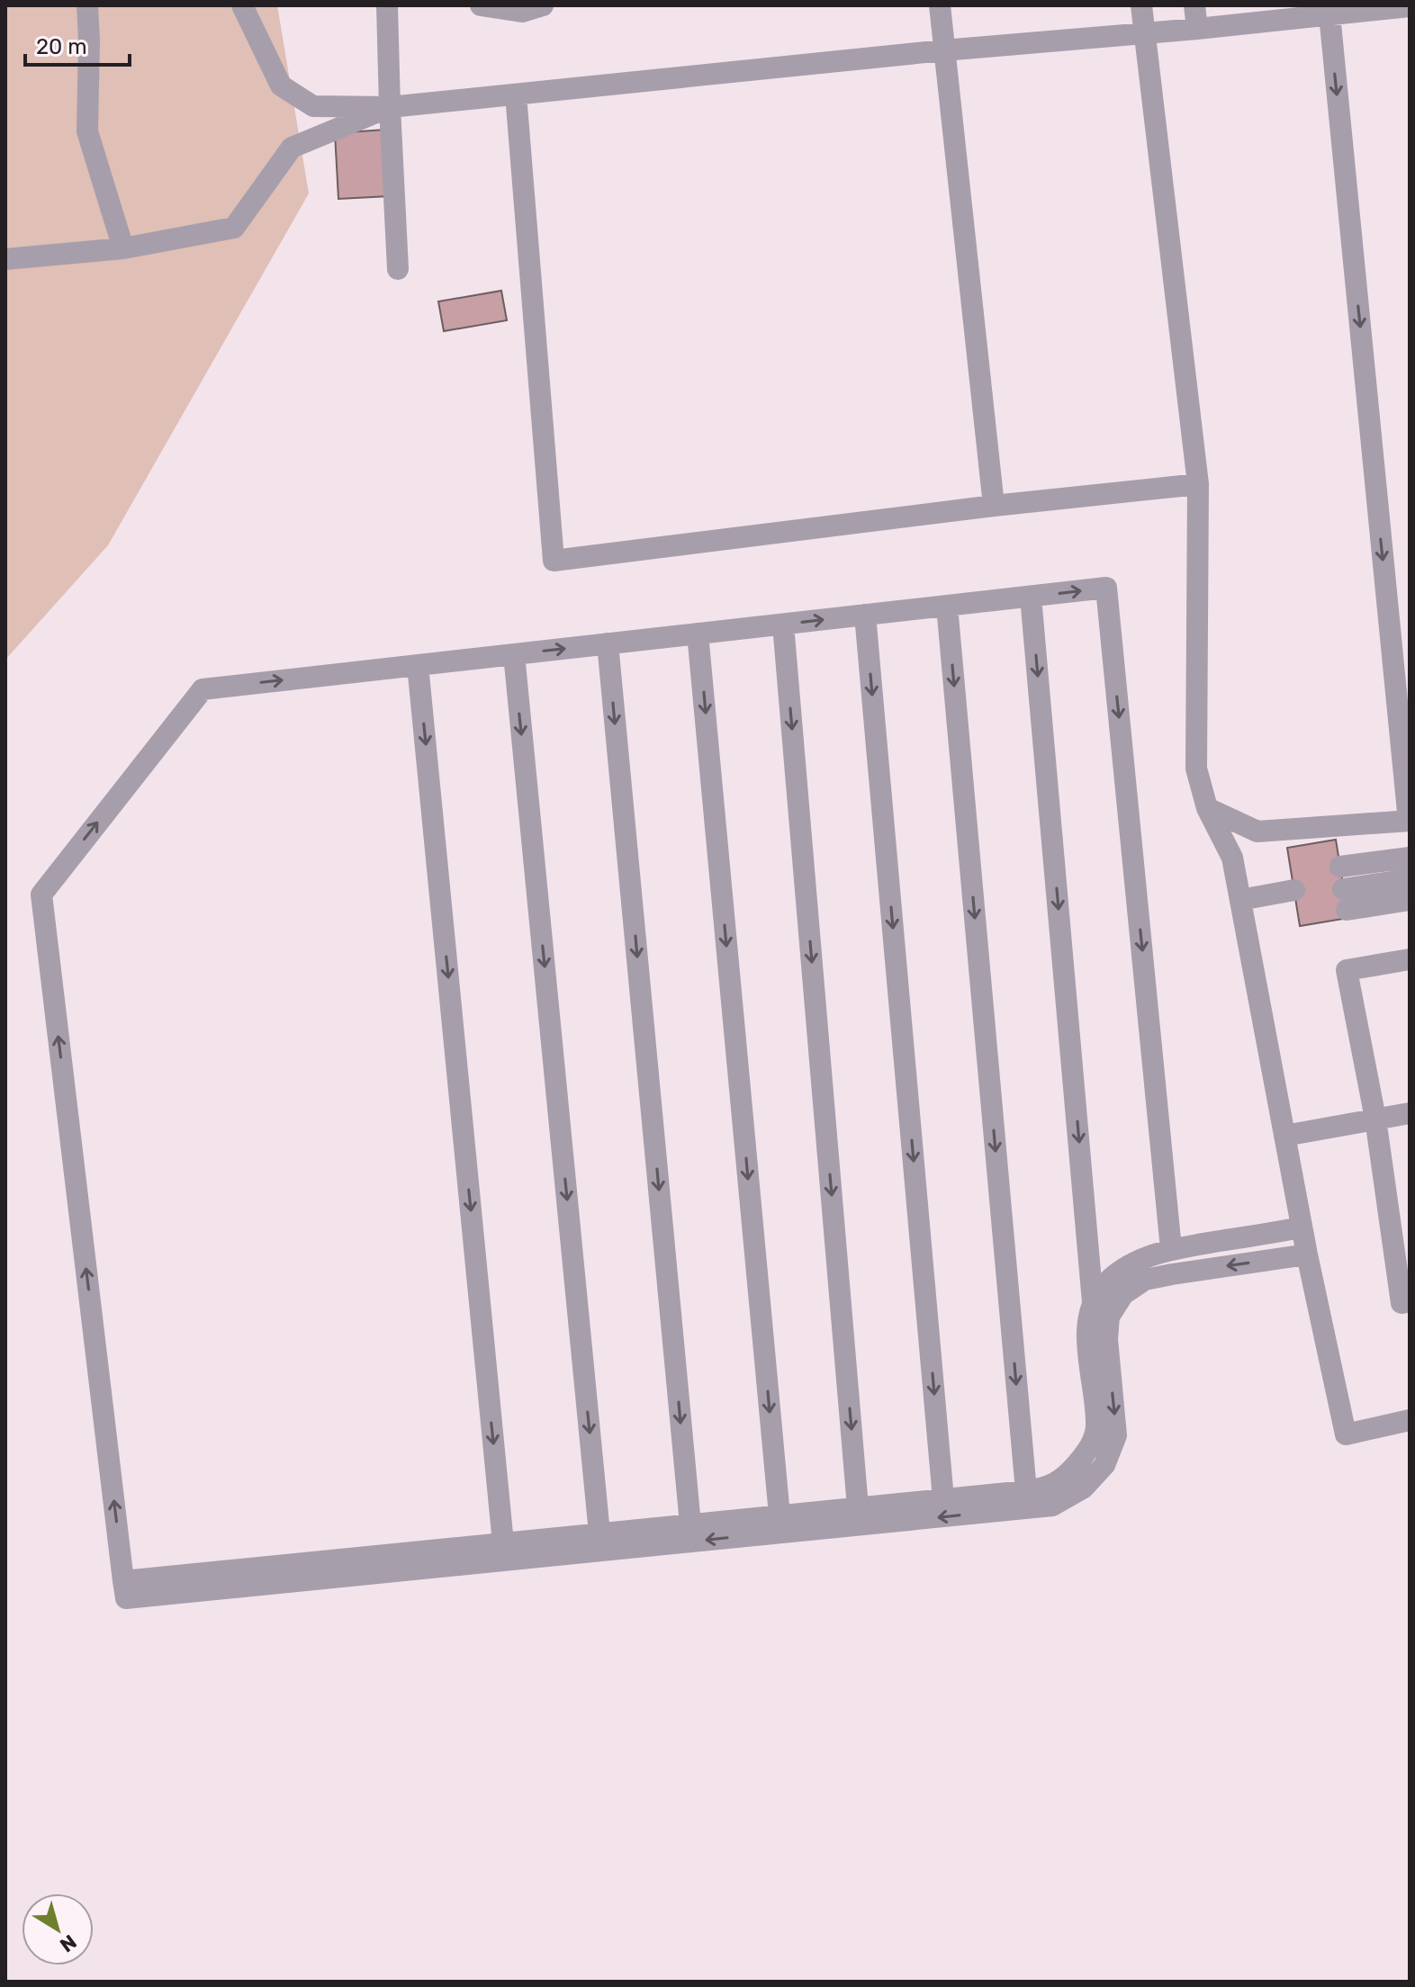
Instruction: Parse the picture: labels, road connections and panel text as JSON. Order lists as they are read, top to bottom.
{
  "scale_bar": "20 m",
  "north": "bottom right"
}
